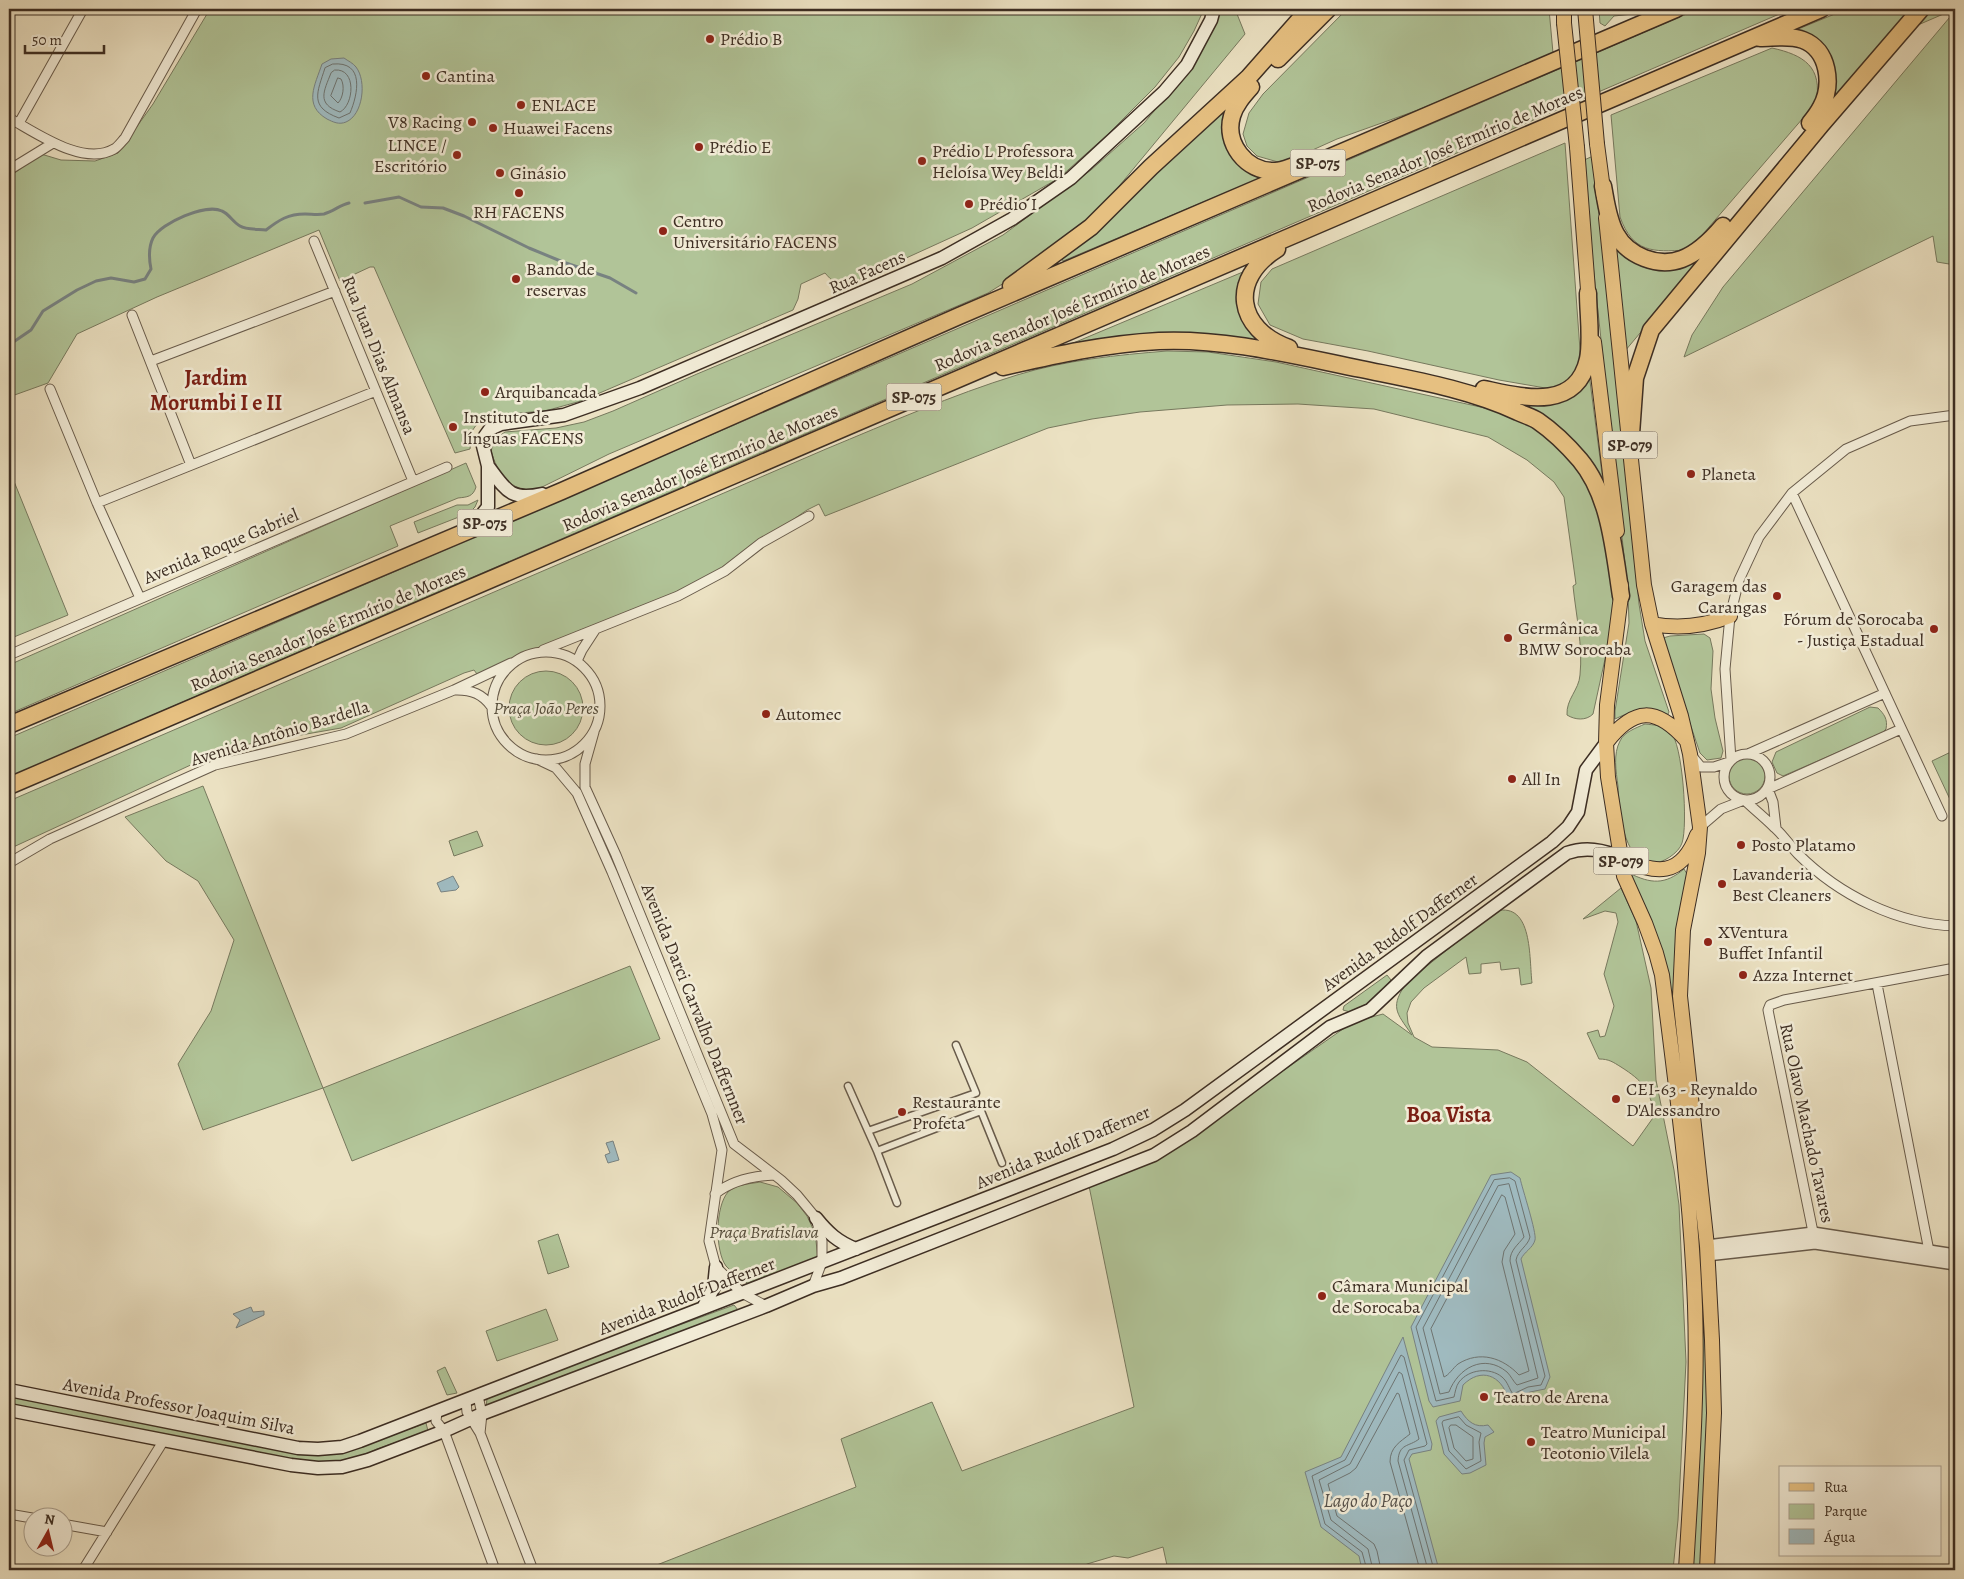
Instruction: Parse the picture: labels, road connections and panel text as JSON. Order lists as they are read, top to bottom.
{
  "streets": {
    "highway": ["Rodovia Senador José Ermírio de Moraes", "SP-075"],
    "main road": [
      "Rua Facens",
      "SP-079",
      "Avenida Rudolf Dafferner",
      "Avenida Professor Joaquim Silva"
    ],
    "street": [
      "Rua Juan Dias Almansa",
      "Avenida Roque Gabriel",
      "Avenida Antônio Bardella",
      "Avenida Darci Carvalho Daffernner",
      "Rua Olavo Machado Tavares"
    ]
  },
  "crossings": [
    ["Rodovia Senador José Ermírio de Moraes", "Rua Facens"],
    ["Rua Juan Dias Almansa", "Avenida Roque Gabriel"],
    ["SP-079", "Avenida Rudolf Dafferner"],
    ["Avenida Antônio Bardella", "Avenida Darci Carvalho Daffernner"],
    ["Avenida Rudolf Dafferner", "Avenida Darci Carvalho Daffernner"],
    ["Avenida Rudolf Dafferner", "Avenida Professor Joaquim Silva"]
  ],
  "districts": ["Jardim Morumbi I e II", "Boa Vista"],
  "water": ["Lago do Paço"],
  "parks": ["Praça João Peres", "Praça Bratislava"],
  "places": [
    "Prédio B",
    "Cantina",
    "ENLACE",
    "V8 Racing",
    "Huawei Facens",
    "Prédio E",
    "LINCE / Escritório",
    "Prédio L Professora Heloísa Wey Beldi",
    "Ginásio",
    "RH FACENS",
    "Prédio I",
    "Centro Universitário FACENS",
    "Bando de reservas",
    "Arquibancada",
    "Instituto de línguas FACENS",
    "Planeta",
    "Garagem das Carangas",
    "Fórum de Sorocaba - Justiça Estadual",
    "Germânica BMW Sorocaba",
    "Automec",
    "All In",
    "Posto Platamo",
    "Lavanderia Best Cleaners",
    "XVentura Buffet Infantil",
    "Azza Internet",
    "CEI-63 - Reynaldo D'Alessandro",
    "Restaurante Profeta",
    "Câmara Municipal de Sorocaba",
    "Teatro de Arena",
    "Teatro Municipal Teotonio Vilela"
  ],
  "legend": ["Rua", "Parque", "Água"],
  "scale_bar": "50 m",
  "north": "top"
}
